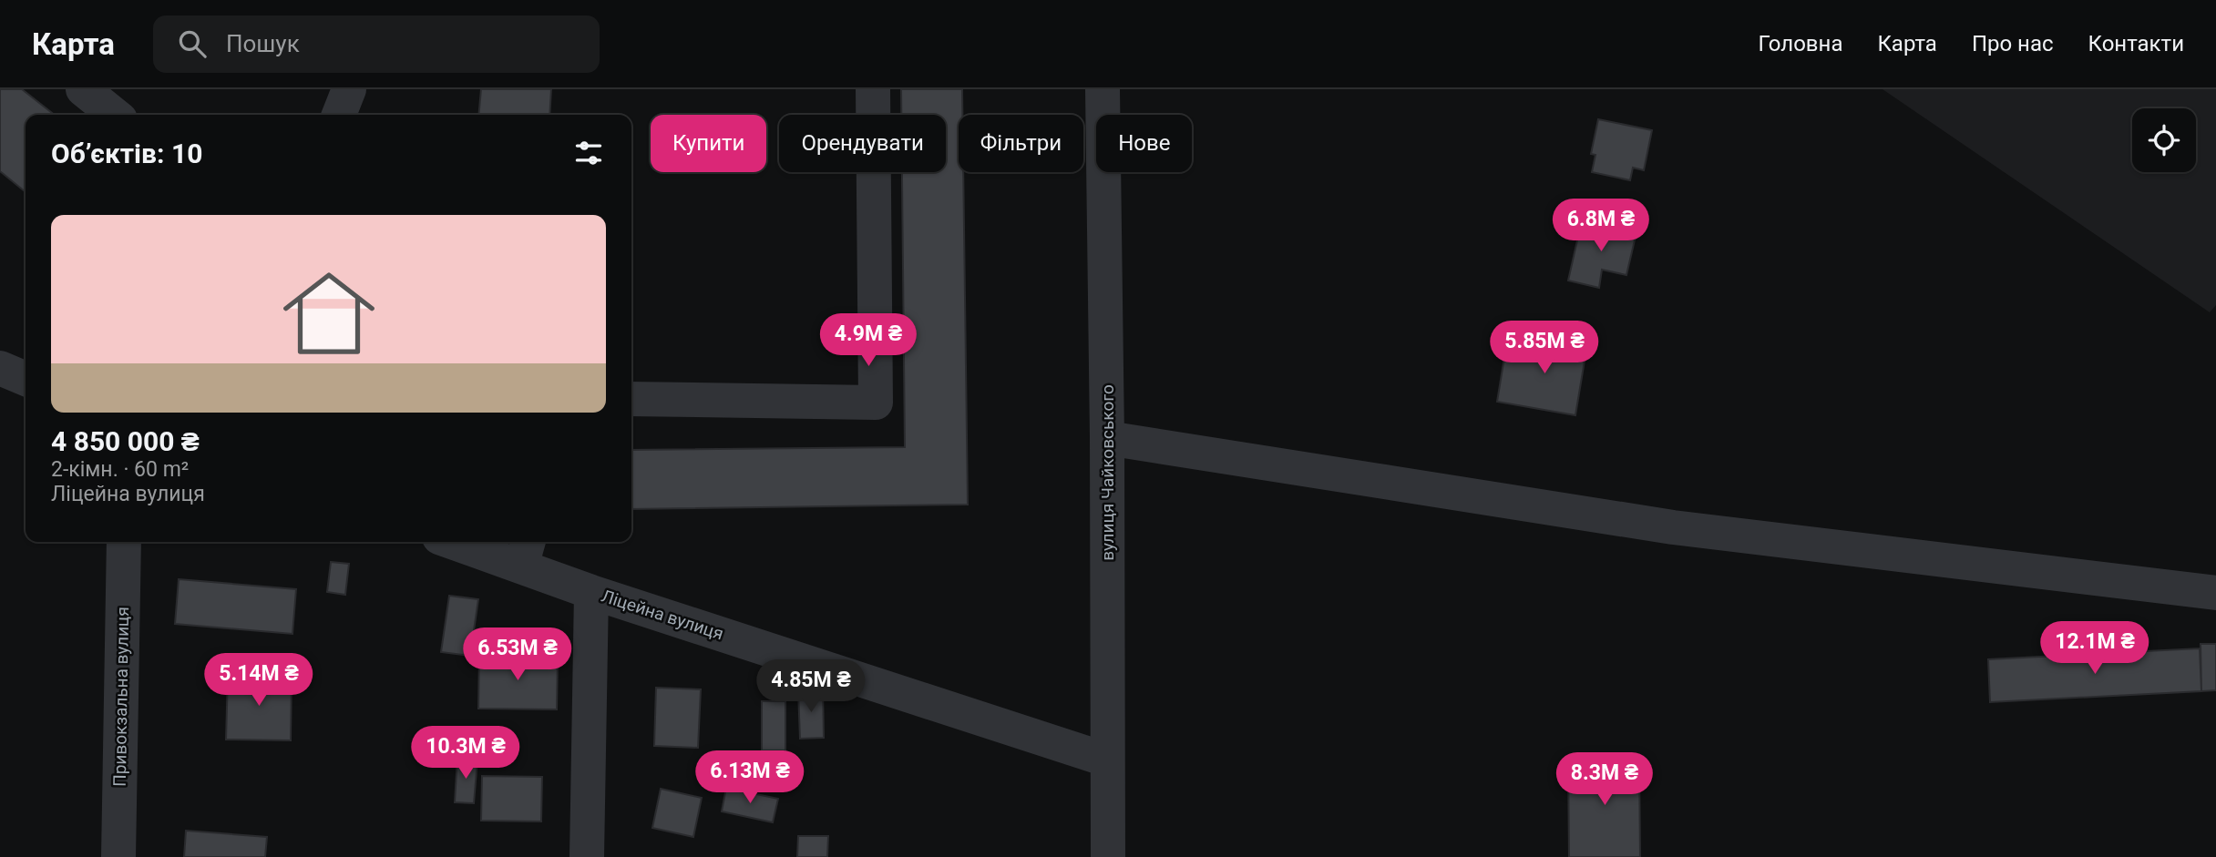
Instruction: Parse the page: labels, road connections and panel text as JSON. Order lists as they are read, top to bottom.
{
  "streets": {
    "street": ["вулиця Чайковського", "Ліцейна вулиця", "Привокзальна вулиця"]
  },
  "crossings": [
    ["вулиця Чайковського", "Ліцейна вулиця"]
  ],
  "page": {
    "header": "Карта",
    "search": "Пошук",
    "nav": [
      "Головна",
      "Карта",
      "Про нас",
      "Контакти"
    ],
    "chip": [
      "Купити",
      "Орендувати",
      "Фільтри",
      "Нове"
    ],
    "heading": "Об’єктів: 10",
    "list": [
      {
        "name": "4 850 000 ₴",
        "note": "2-кімн. · 60 m² · Ліцейна вулиця"
      }
    ],
    "price": [
      "6.8M ₴",
      "4.9M ₴",
      "5.85M ₴",
      "12.1M ₴",
      "6.53M ₴",
      "5.14M ₴",
      "4.85M ₴",
      "10.3M ₴",
      "6.13M ₴",
      "8.3M ₴"
    ]
  }
}
